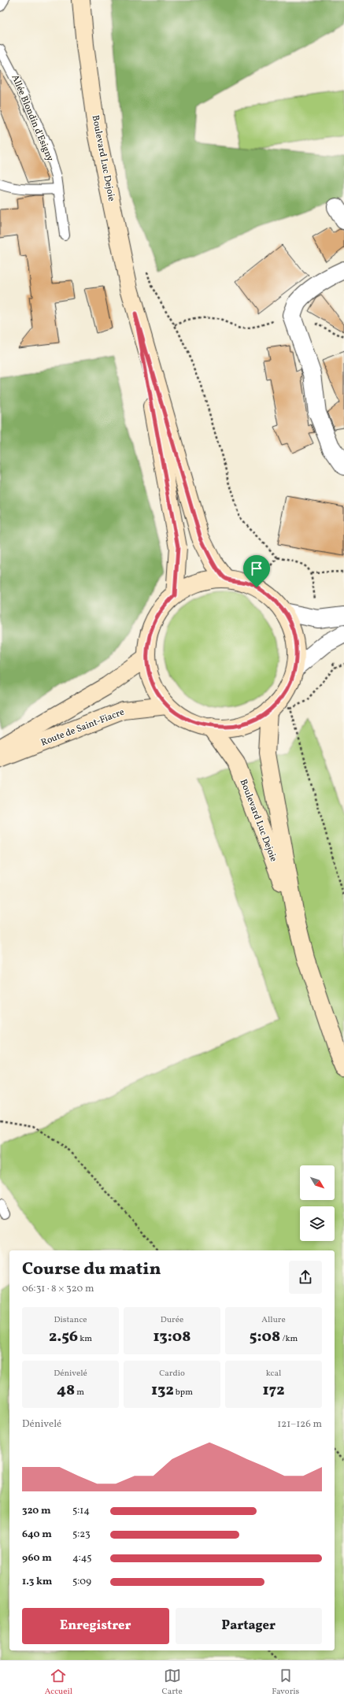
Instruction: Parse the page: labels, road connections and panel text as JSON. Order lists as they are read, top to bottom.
{
  "streets": {
    "main road": ["Boulevard Luc Dejoie", "Route de Saint-Fiacre"],
    "lane": ["Allée Blondin d'Esigny"]
  },
  "north": "bottom right",
  "page": {
    "heading": ["Course du matin", "06:31 · 8 × 320 m"],
    "stats": [
      ["Distance", "2.56 km"],
      ["Durée", "13:08"],
      ["Allure", "5:08 /km"],
      ["Dénivelé", "48 m"],
      ["Cardio", "132 bpm"],
      ["kcal", "172"]
    ],
    "chart": ["Dénivelé", "121–126 m"],
    "list": [
      {
        "name": "320 m",
        "note": "5:14"
      },
      {
        "name": "640 m",
        "note": "5:23"
      },
      {
        "name": "960 m",
        "note": "4:45"
      },
      {
        "name": "1.3 km",
        "note": "5:09"
      }
    ],
    "buttons": ["Enregistrer", "Partager"],
    "tabs": ["Accueil", "Carte", "Favoris"]
  }
}
